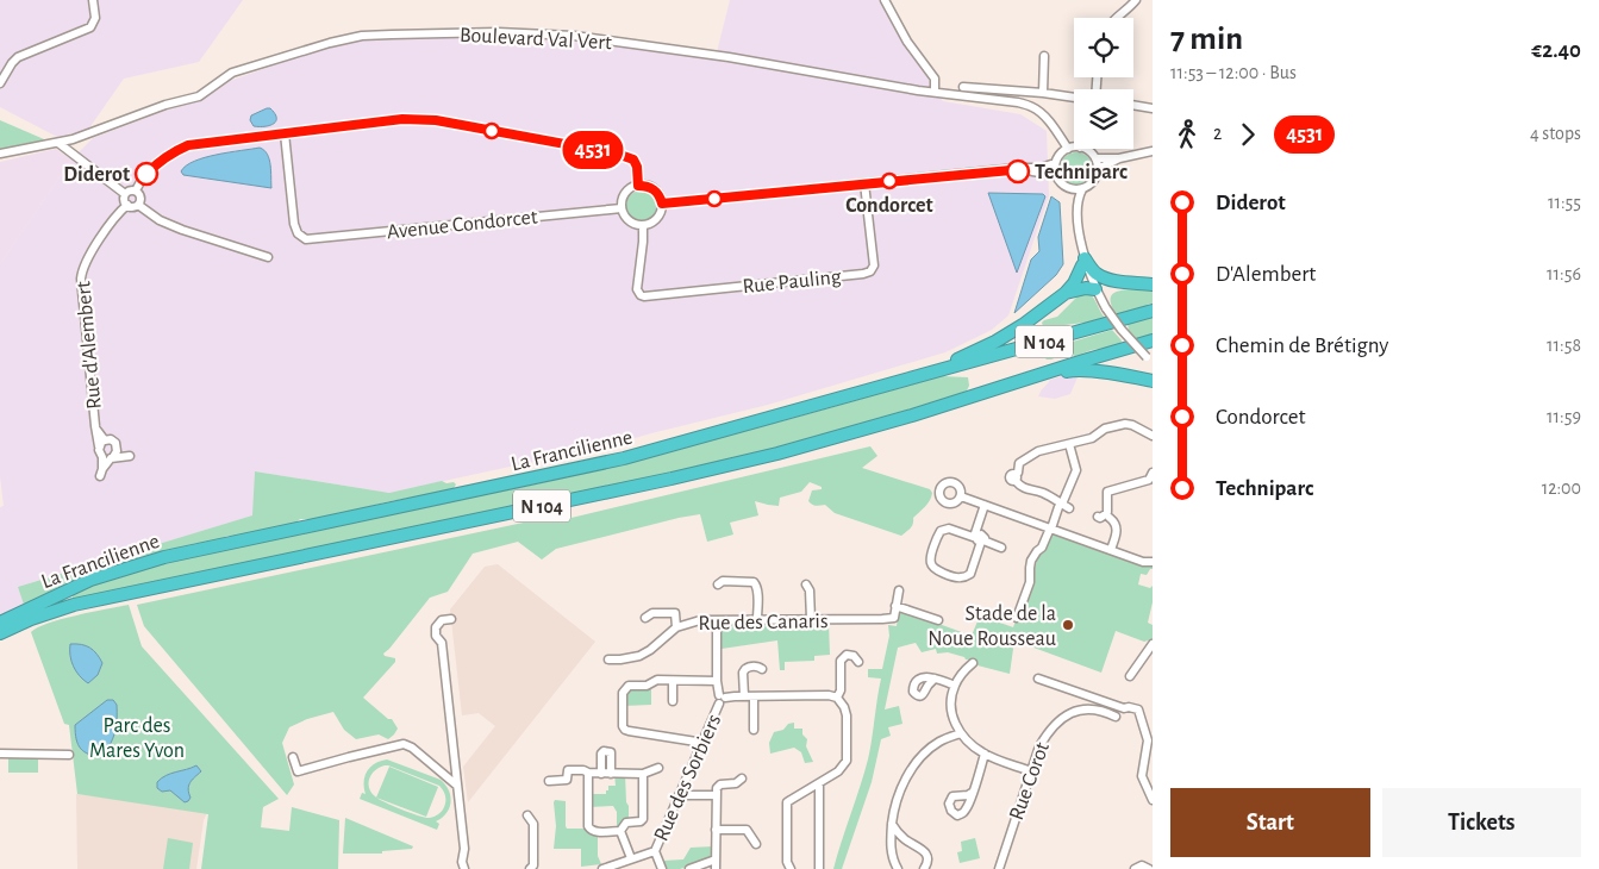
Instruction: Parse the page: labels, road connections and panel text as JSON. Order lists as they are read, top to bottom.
{
  "streets": {
    "highway": ["N 104", "La Francilienne"],
    "street": [
      "Boulevard Val Vert",
      "Avenue Condorcet",
      "Rue Pauling",
      "Rue d'Alembert",
      "Rue des Canaris",
      "Rue des Sorbiers",
      "Rue Corot"
    ]
  },
  "crossings": [
    ["Avenue Condorcet", "Rue Pauling"],
    ["Rue des Canaris", "Rue des Sorbiers"]
  ],
  "parks": ["Parc des Mares Yvon"],
  "places": [
    "Techniparc",
    "Diderot",
    "Condorcet",
    "Stade de la Noue Rousseau"
  ],
  "lines": ["bus line 4531"],
  "page": {
    "on_map": "4531",
    "heading": ["7 min", "11:53 – 12:00 · Bus", "€2.40"],
    "legs": ["2", "4531", "4 stops"],
    "list": [
      {
        "name": "Diderot",
        "value": "11:55"
      },
      {
        "name": "D'Alembert",
        "value": "11:56"
      },
      {
        "name": "Chemin de Brétigny",
        "value": "11:58"
      },
      {
        "name": "Condorcet",
        "value": "11:59"
      },
      {
        "name": "Techniparc",
        "value": "12:00"
      }
    ],
    "buttons": ["Start", "Tickets"]
  }
}
